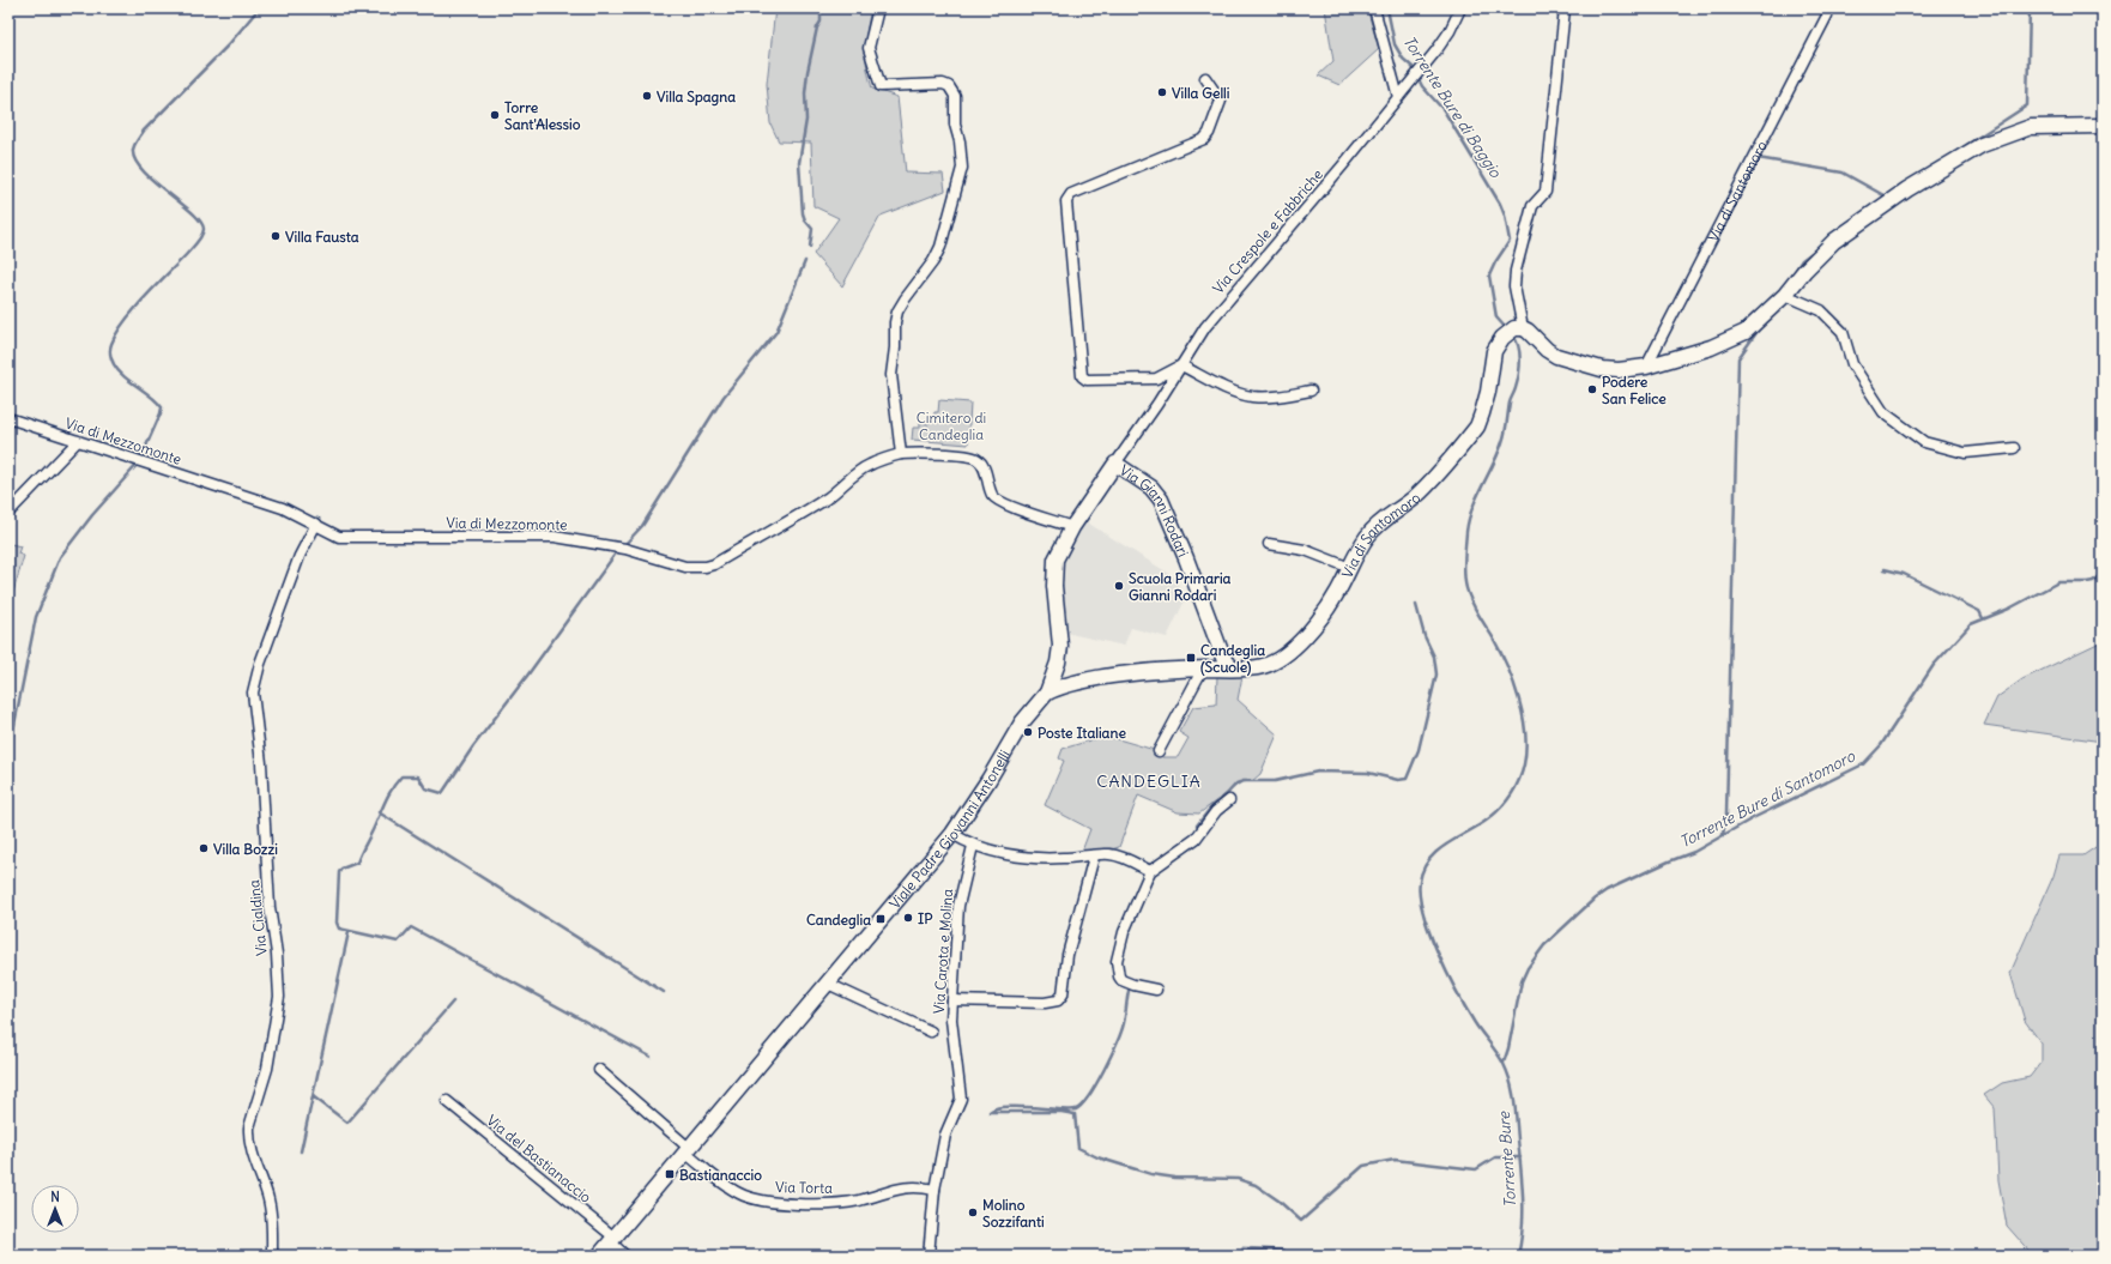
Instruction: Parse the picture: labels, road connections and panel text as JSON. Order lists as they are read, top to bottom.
{
  "streets": {
    "main road": ["Via di Santomoro", "Via Gianni Rodari", "Viale Padre Giovanni Antonelli"],
    "street": [
      "Via Crespole e Fabbriche",
      "Via di Mezzomonte",
      "Via Cialdina",
      "Via Carota e Molina",
      "Via del Bastianaccio",
      "Via Torta"
    ]
  },
  "crossings": [
    ["Via di Santomoro", "Via Gianni Rodari"],
    ["Via Crespole e Fabbriche", "Via Gianni Rodari"],
    ["Via di Mezzomonte", "Via Cialdina"],
    ["Viale Padre Giovanni Antonelli", "Via del Bastianaccio"],
    ["Viale Padre Giovanni Antonelli", "Via Torta"],
    ["Via Carota e Molina", "Via Torta"]
  ],
  "districts": ["CANDEGLIA"],
  "water": ["Torrente Bure di Baggio", "Torrente Bure di Santomoro", "Torrente Bure"],
  "parks": ["Cimitero di Candeglia"],
  "places": {
    "other": [
      "Villa Gelli",
      "Villa Spagna",
      "Torre Sant'Alessio",
      "Villa Fausta",
      "Podere San Felice",
      "Scuola Primaria Gianni Rodari",
      "Poste Italiane",
      "Villa Bozzi",
      "IP",
      "Molino Sozzifanti"
    ],
    "transit": ["Candeglia (Scuole)", "Candeglia", "Bastianaccio"]
  },
  "north": "top"
}
